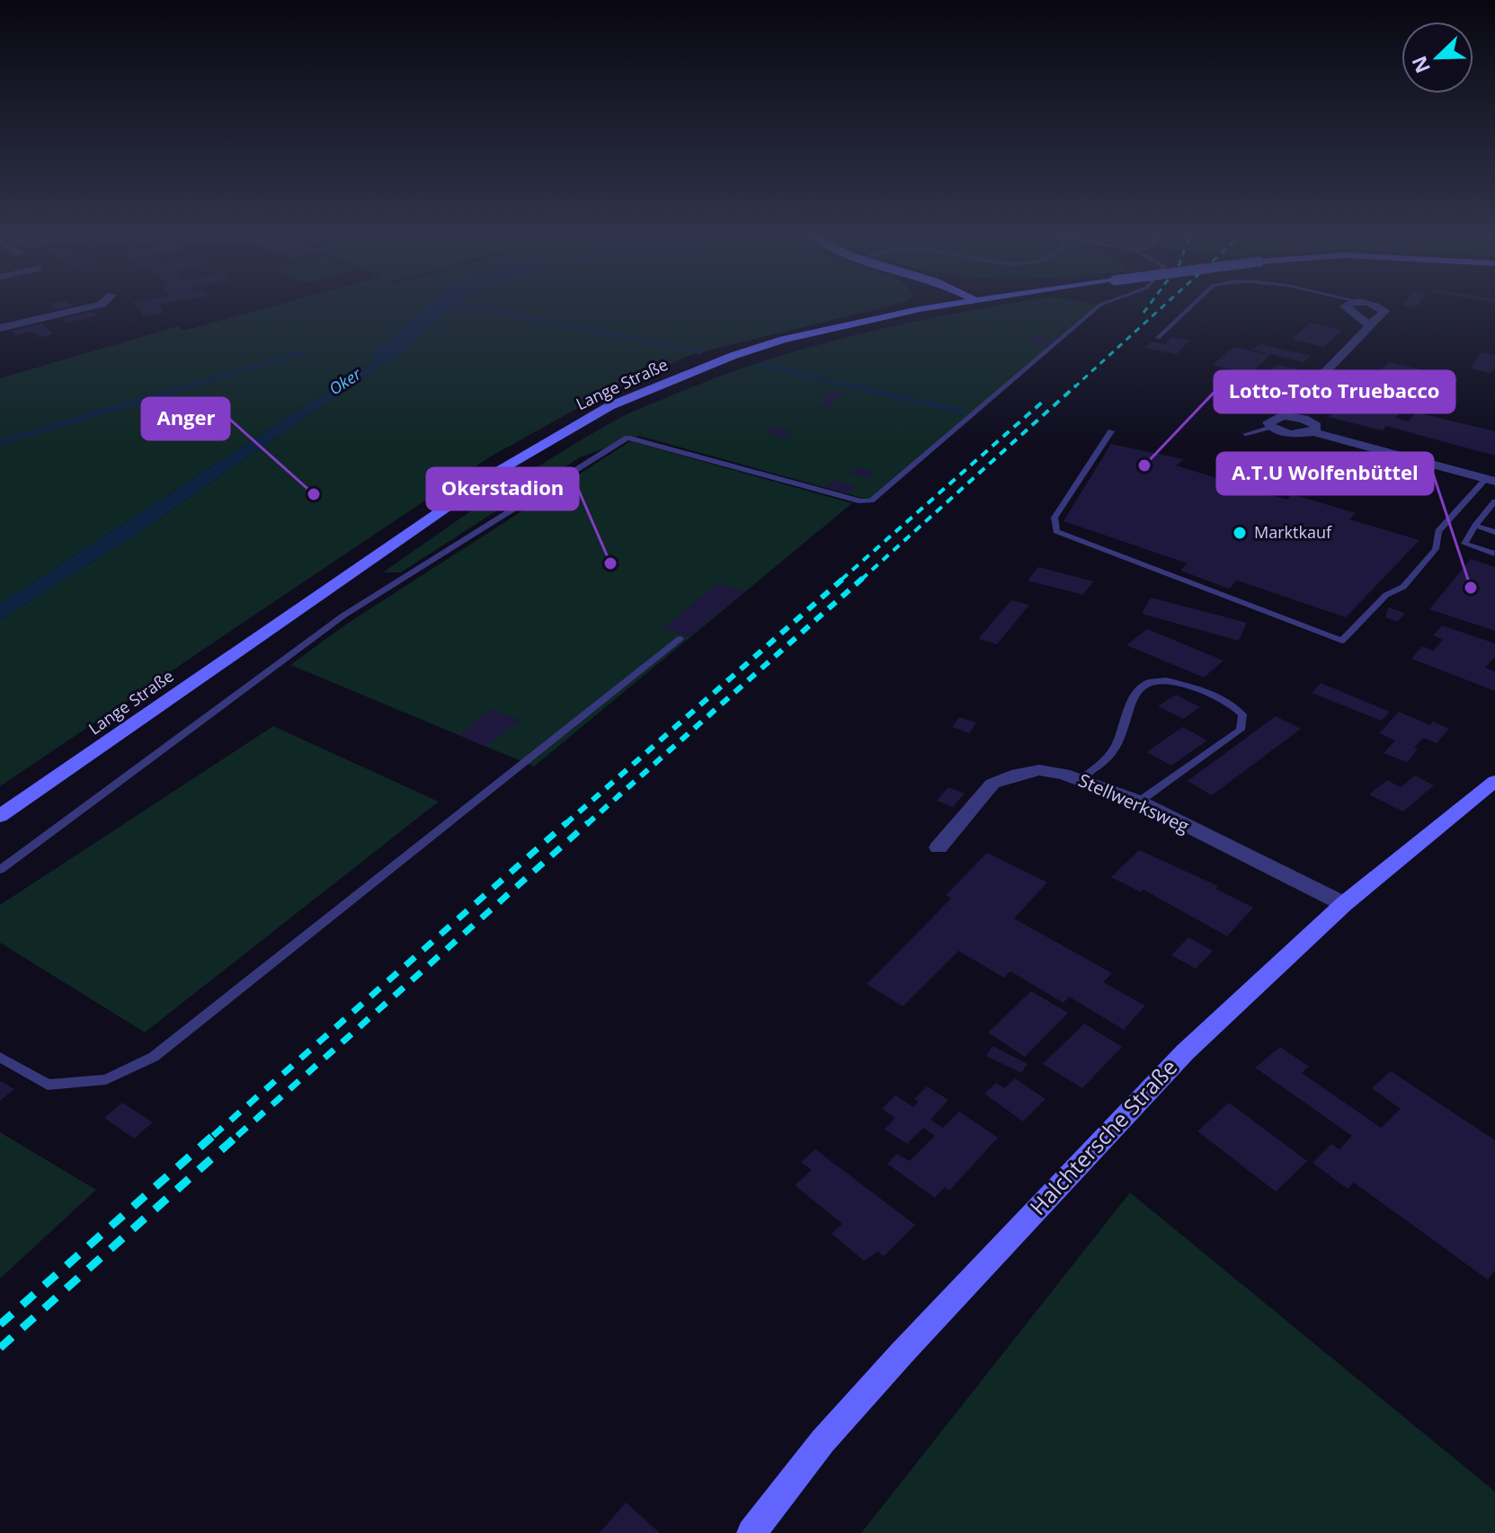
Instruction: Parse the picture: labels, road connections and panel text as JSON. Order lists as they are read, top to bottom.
{
  "streets": {
    "main road": ["Lange Straße", "Halchtersche Straße"],
    "street": ["Stellwerksweg"]
  },
  "crossings": [
    ["Stellwerksweg", "Halchtersche Straße"]
  ],
  "water": ["Oker"],
  "places": [
    "Lotto-Toto Truebacco",
    "Anger",
    "Marktkauf",
    "Okerstadion",
    "A.T.U Wolfenbüttel"
  ],
  "north": "bottom left"
}
